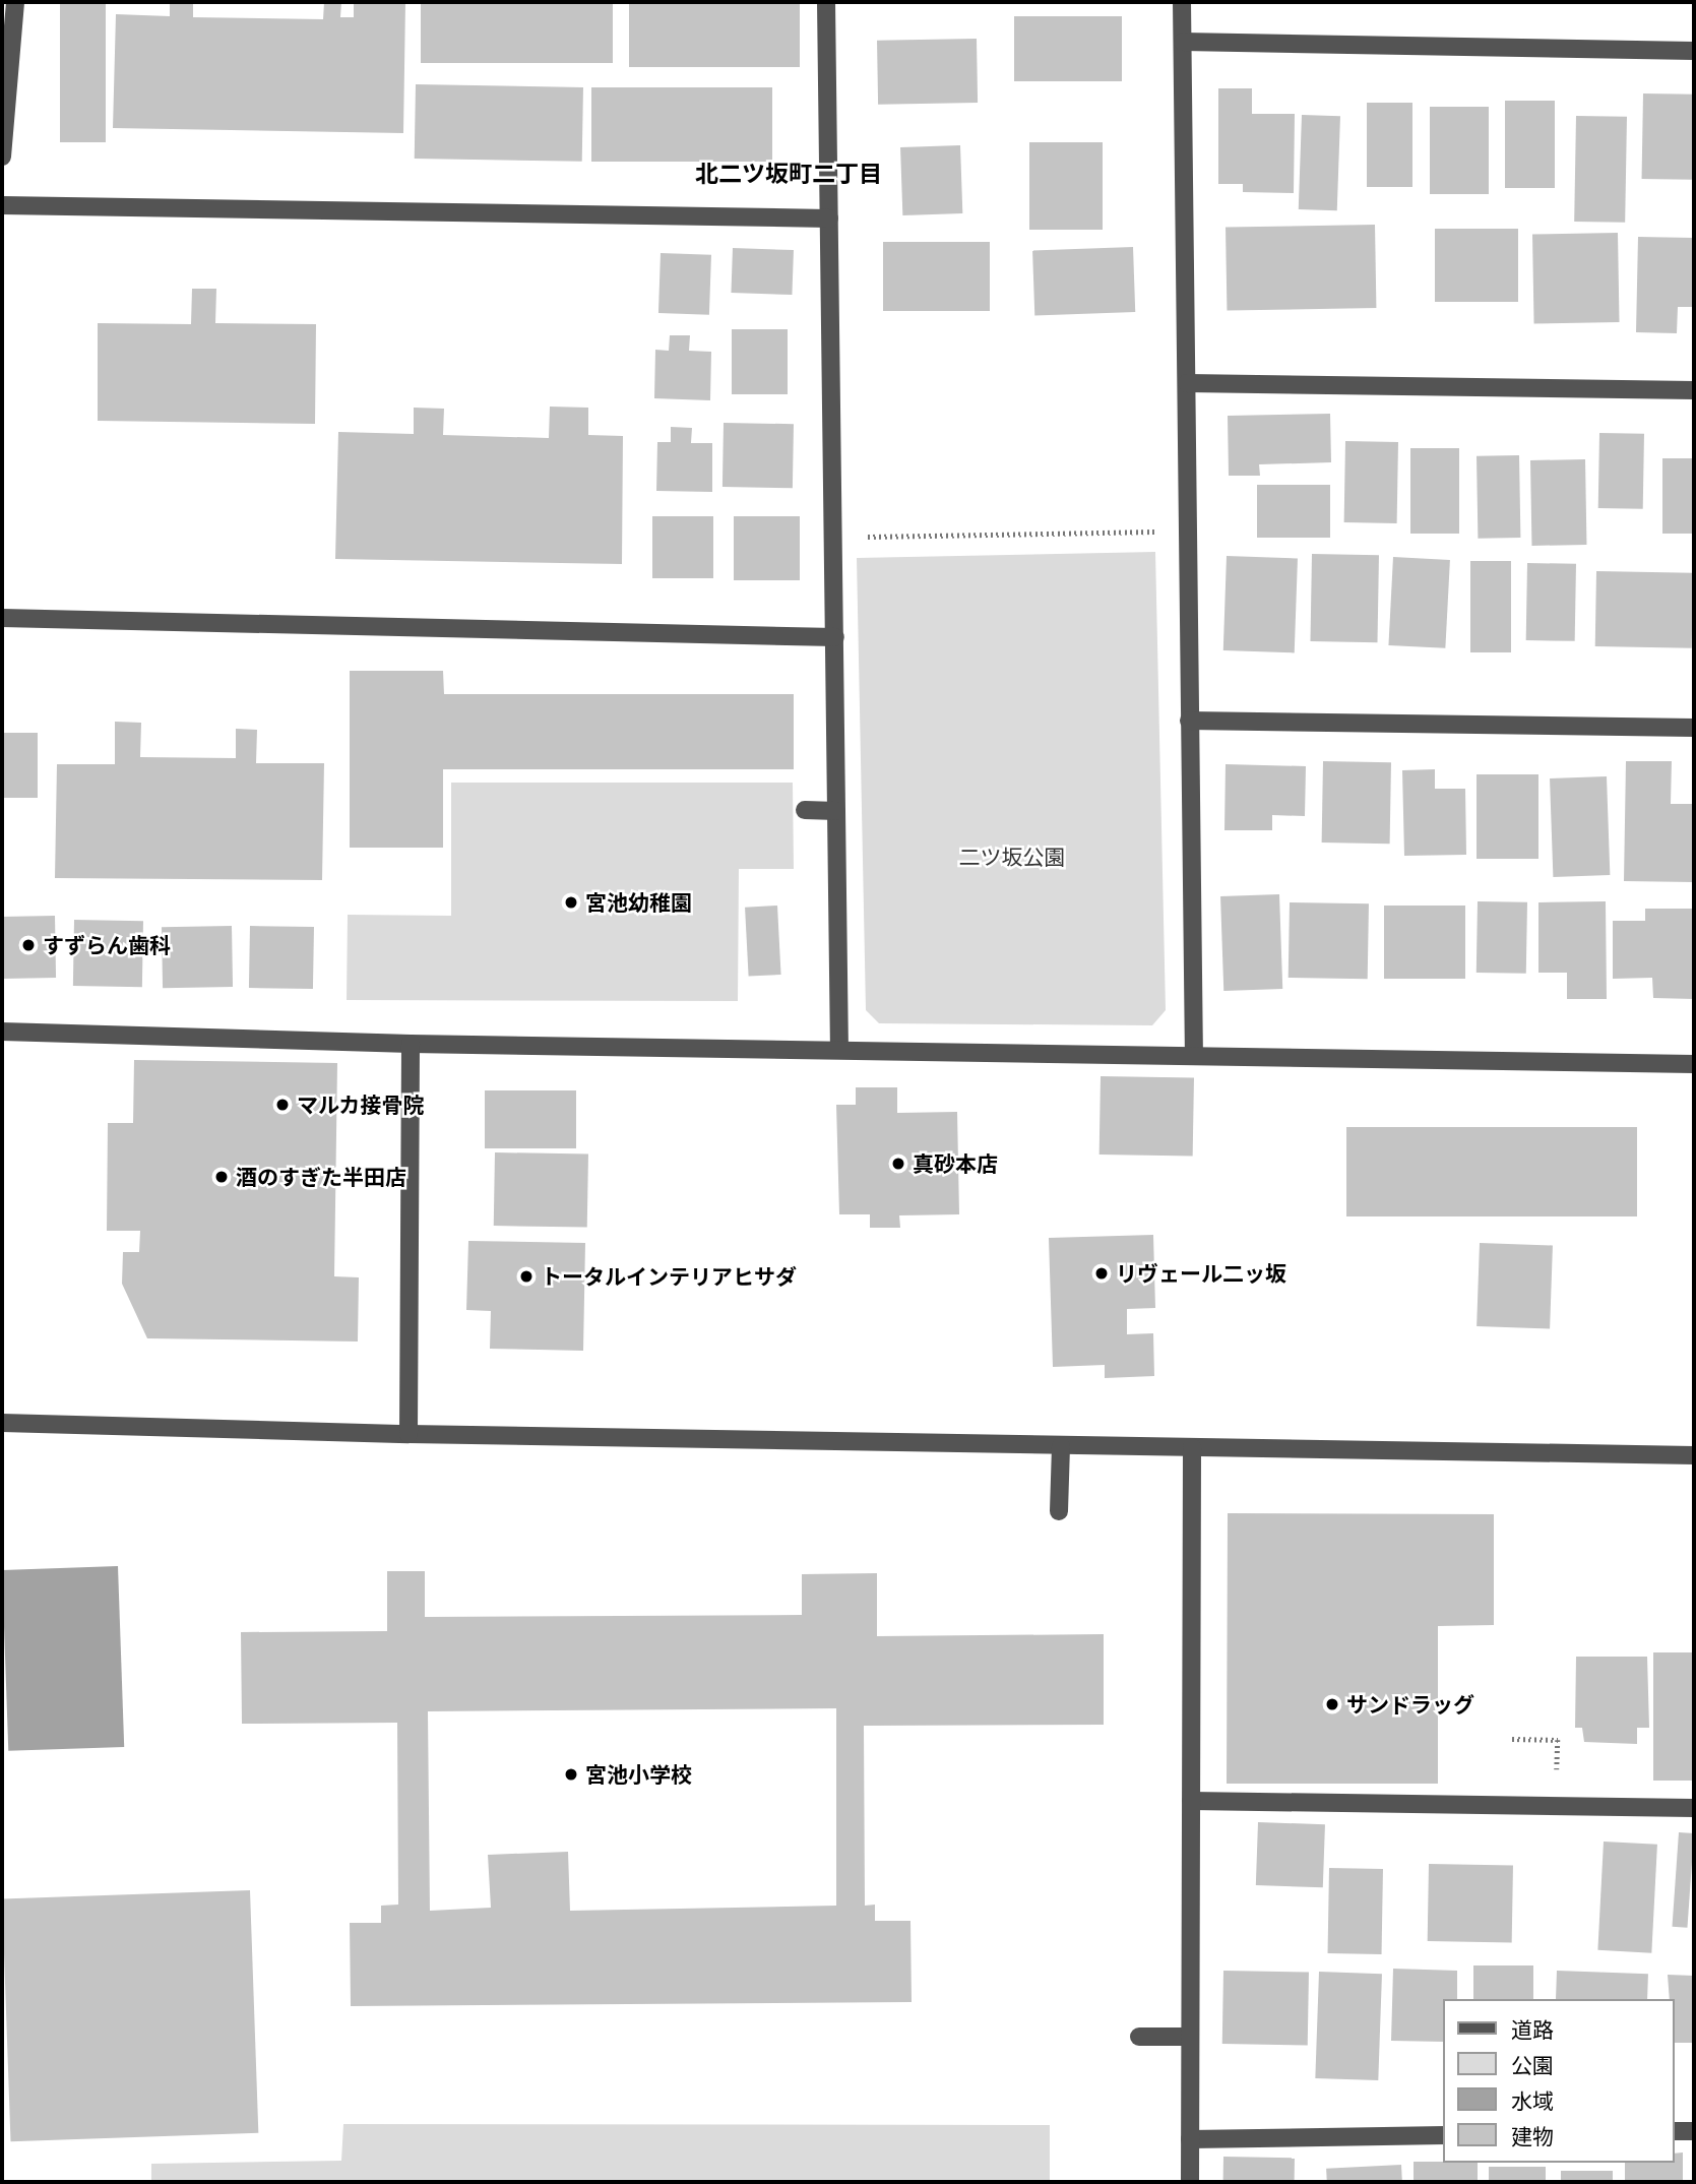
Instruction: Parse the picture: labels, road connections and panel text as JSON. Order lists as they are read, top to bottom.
{
  "districts": ["北二ツ坂町二丁目"],
  "parks": ["二ツ坂公園"],
  "places": [
    "宮池幼稚園",
    "すずらん歯科",
    "マルカ接骨院",
    "真砂本店",
    "酒のすぎた半田店",
    "リヴェール二ッ坂",
    "トータルインテリアヒサダ",
    "サンドラッグ",
    "宮池小学校"
  ],
  "legend": [
    "道路",
    "公園",
    "水域",
    "建物"
  ]
}
